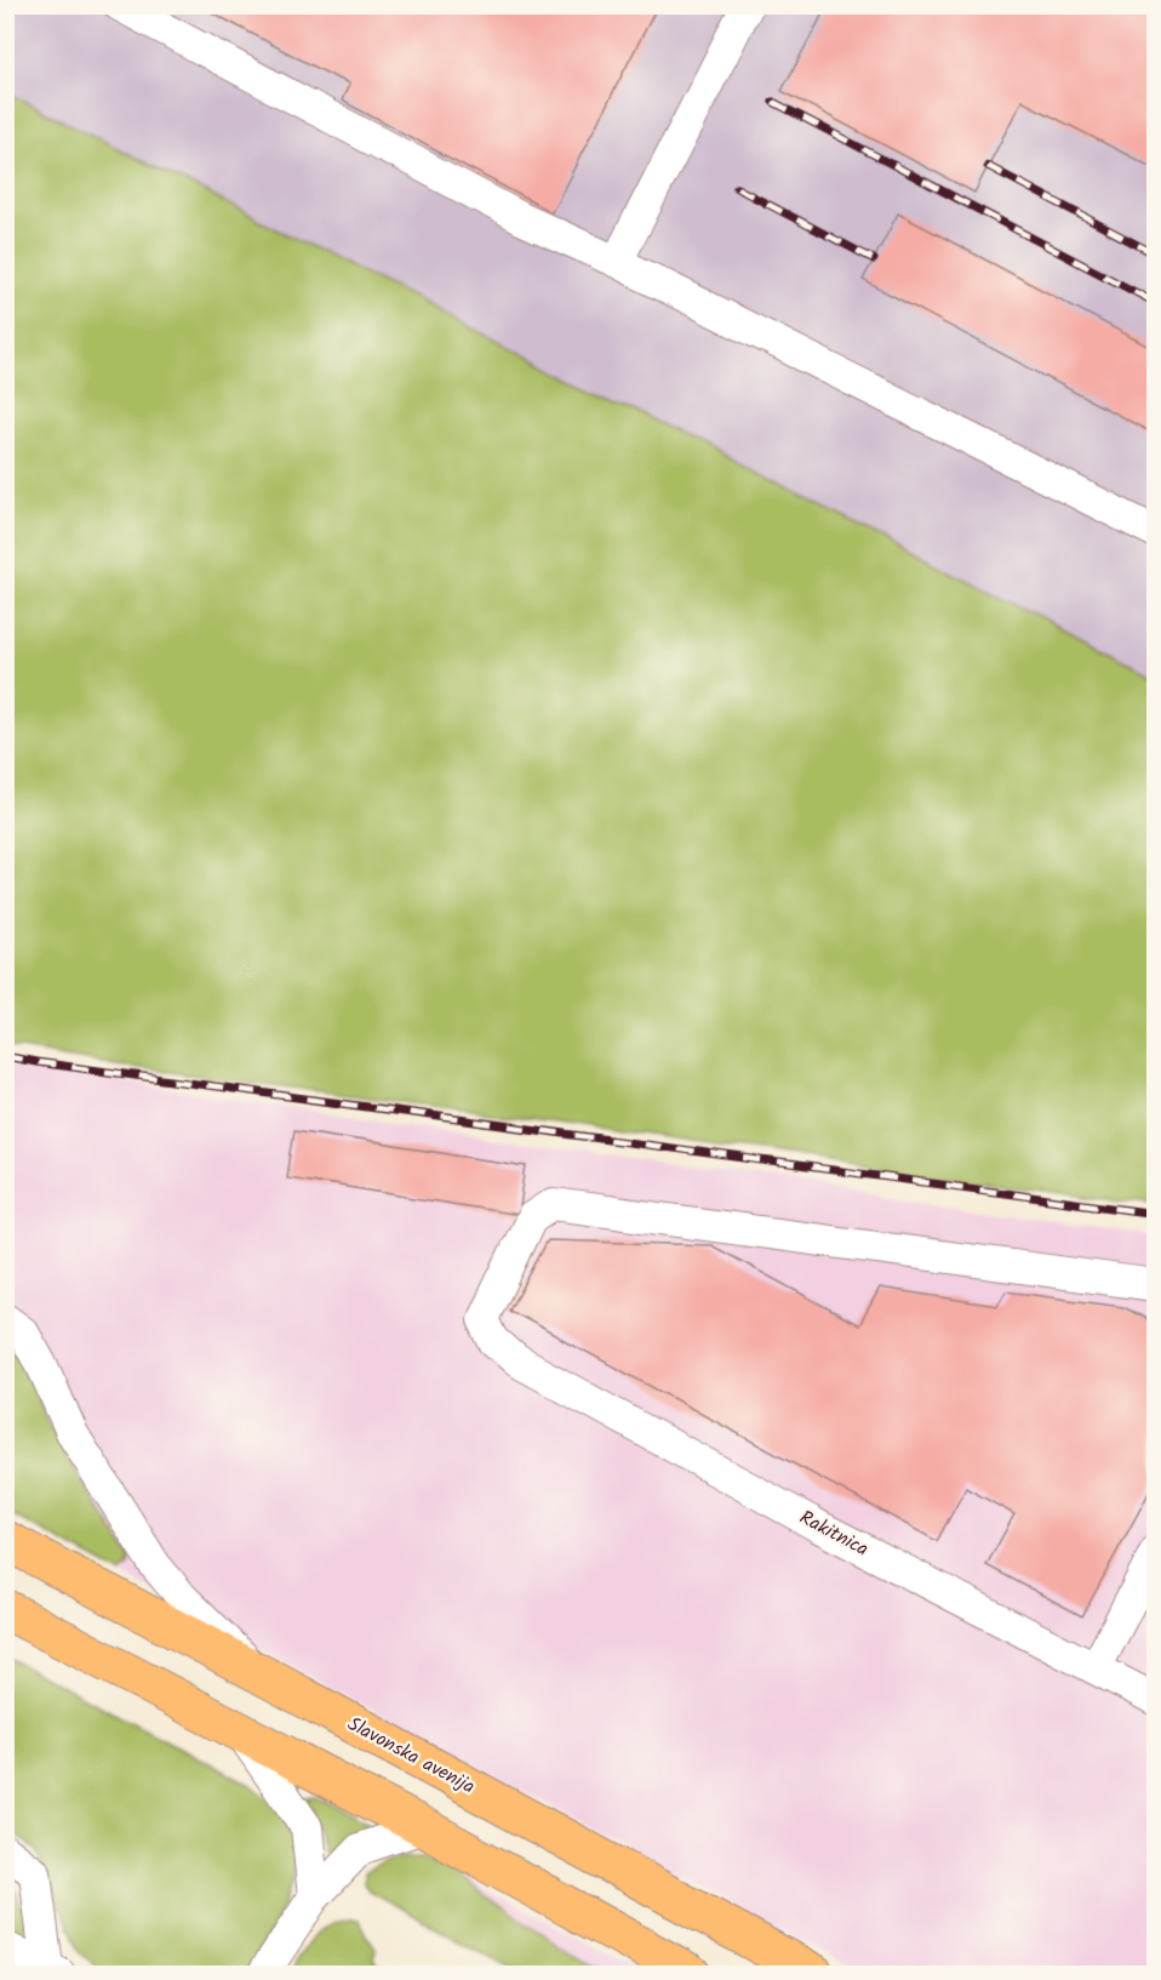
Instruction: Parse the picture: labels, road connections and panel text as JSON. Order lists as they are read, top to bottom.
{
  "streets": {
    "main road": ["Slavonska avenija"],
    "street": ["Rakitnica"]
  }
}
